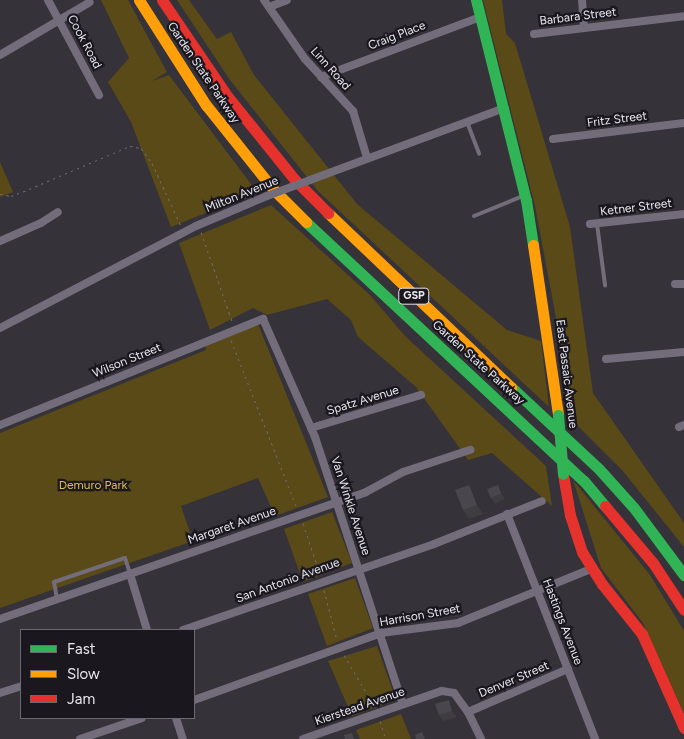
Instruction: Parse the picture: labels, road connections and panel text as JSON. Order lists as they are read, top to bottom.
{
  "streets": {
    "main road": ["Garden State Parkway", "GSP", "East Passaic Avenue"],
    "street": [
      "Barbara Street",
      "Craig Place",
      "Cook Road",
      "Linn Road",
      "Fritz Street",
      "Milton Avenue",
      "Ketner Street",
      "Wilson Street",
      "Spatz Avenue",
      "Van Winkle Avenue",
      "Margaret Avenue",
      "San Antonio Avenue",
      "Harrison Street",
      "Hastings Avenue",
      "Denver Street",
      "Kierstead Avenue"
    ]
  },
  "crossings": [
    ["Craig Place", "Linn Road"],
    ["Craig Place", "East Passaic Avenue"],
    ["Linn Road", "Milton Avenue"],
    ["Milton Avenue", "East Passaic Avenue"],
    ["Wilson Street", "Van Winkle Avenue"],
    ["East Passaic Avenue", "Harrison Street"],
    ["Spatz Avenue", "Van Winkle Avenue"],
    ["Van Winkle Avenue", "Margaret Avenue"],
    ["Van Winkle Avenue", "San Antonio Avenue"],
    ["Van Winkle Avenue", "Harrison Street"],
    ["Van Winkle Avenue", "Kierstead Avenue"],
    ["San Antonio Avenue", "Hastings Avenue"],
    ["Harrison Street", "Hastings Avenue"],
    ["Hastings Avenue", "Denver Street"],
    ["Denver Street", "Kierstead Avenue"]
  ],
  "parks": ["Demuro Park"],
  "legend": ["Fast", "Slow", "Jam"]
}
